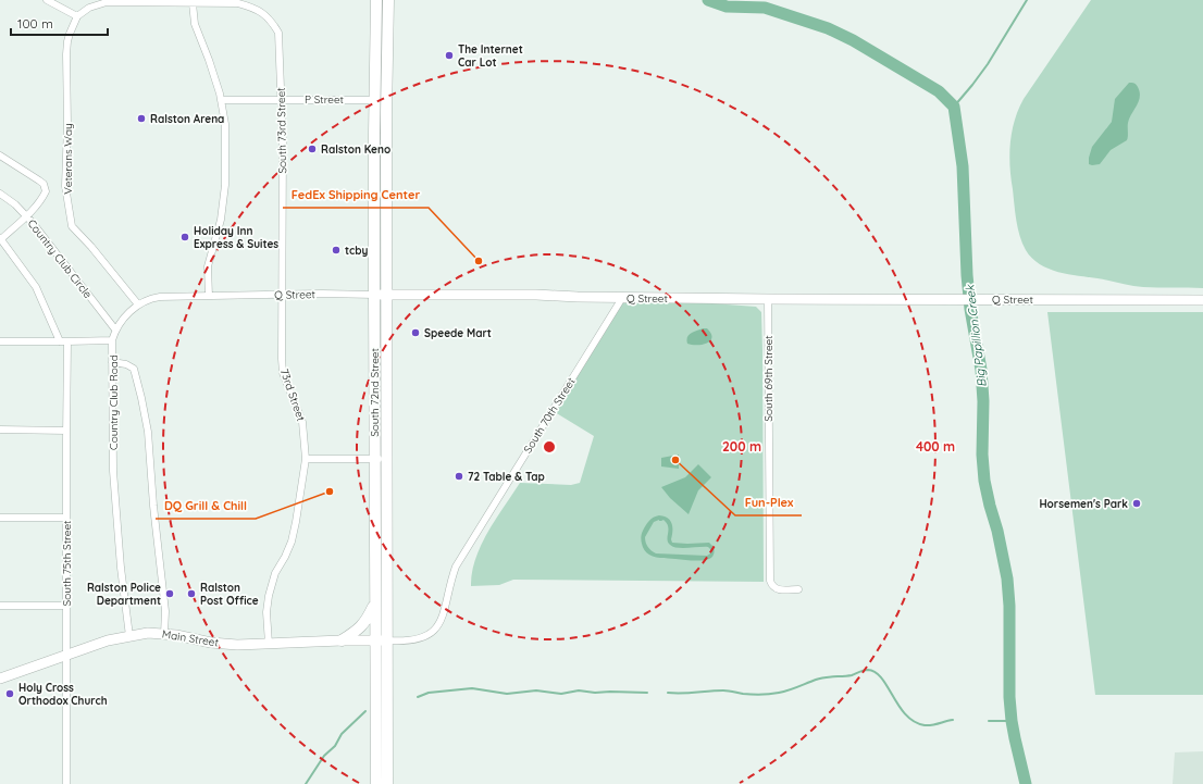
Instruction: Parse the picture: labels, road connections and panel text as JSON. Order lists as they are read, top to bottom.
{
  "streets": {
    "main road": ["Q Street", "South 72nd Street", "Main Street"],
    "street": [
      "P Street",
      "South 73rd Street",
      "Veterans Way",
      "Country Club Circle",
      "South 69th Street",
      "73rd Street",
      "Country Club Road",
      "South 70th Street",
      "South 75th Street"
    ]
  },
  "crossings": [
    ["P Street", "South 73rd Street"],
    ["P Street", "South 72nd Street"],
    ["South 73rd Street", "Q Street"],
    ["South 73rd Street", "73rd Street"],
    ["Veterans Way", "Q Street"],
    ["Country Club Circle", "Q Street"],
    ["Q Street", "South 69th Street"],
    ["Q Street", "South 72nd Street"],
    ["Q Street", "73rd Street"],
    ["Q Street", "Country Club Road"],
    ["Q Street", "South 70th Street"],
    ["South 72nd Street", "South 70th Street"],
    ["South 72nd Street", "Main Street"],
    ["73rd Street", "Main Street"],
    ["Country Club Road", "South 75th Street"],
    ["Country Club Road", "Main Street"],
    ["South 70th Street", "Main Street"],
    ["South 75th Street", "Main Street"]
  ],
  "water": ["Big Papillion Creek"],
  "places": [
    "The Internet Car Lot",
    "Ralston Arena",
    "Ralston Keno",
    "Holiday Inn Express & Suites",
    "tcby",
    "FedEx Shipping Center",
    "Speede Mart",
    "Fun-Plex",
    "72 Table & Tap",
    "DQ Grill & Chill",
    "Horsemen's Park",
    "Ralston Police Department",
    "Ralston Post Office",
    "Holy Cross Orthodox Church"
  ],
  "scale_bar": "100 m",
  "rings": ["200 m", "400 m"]
}
